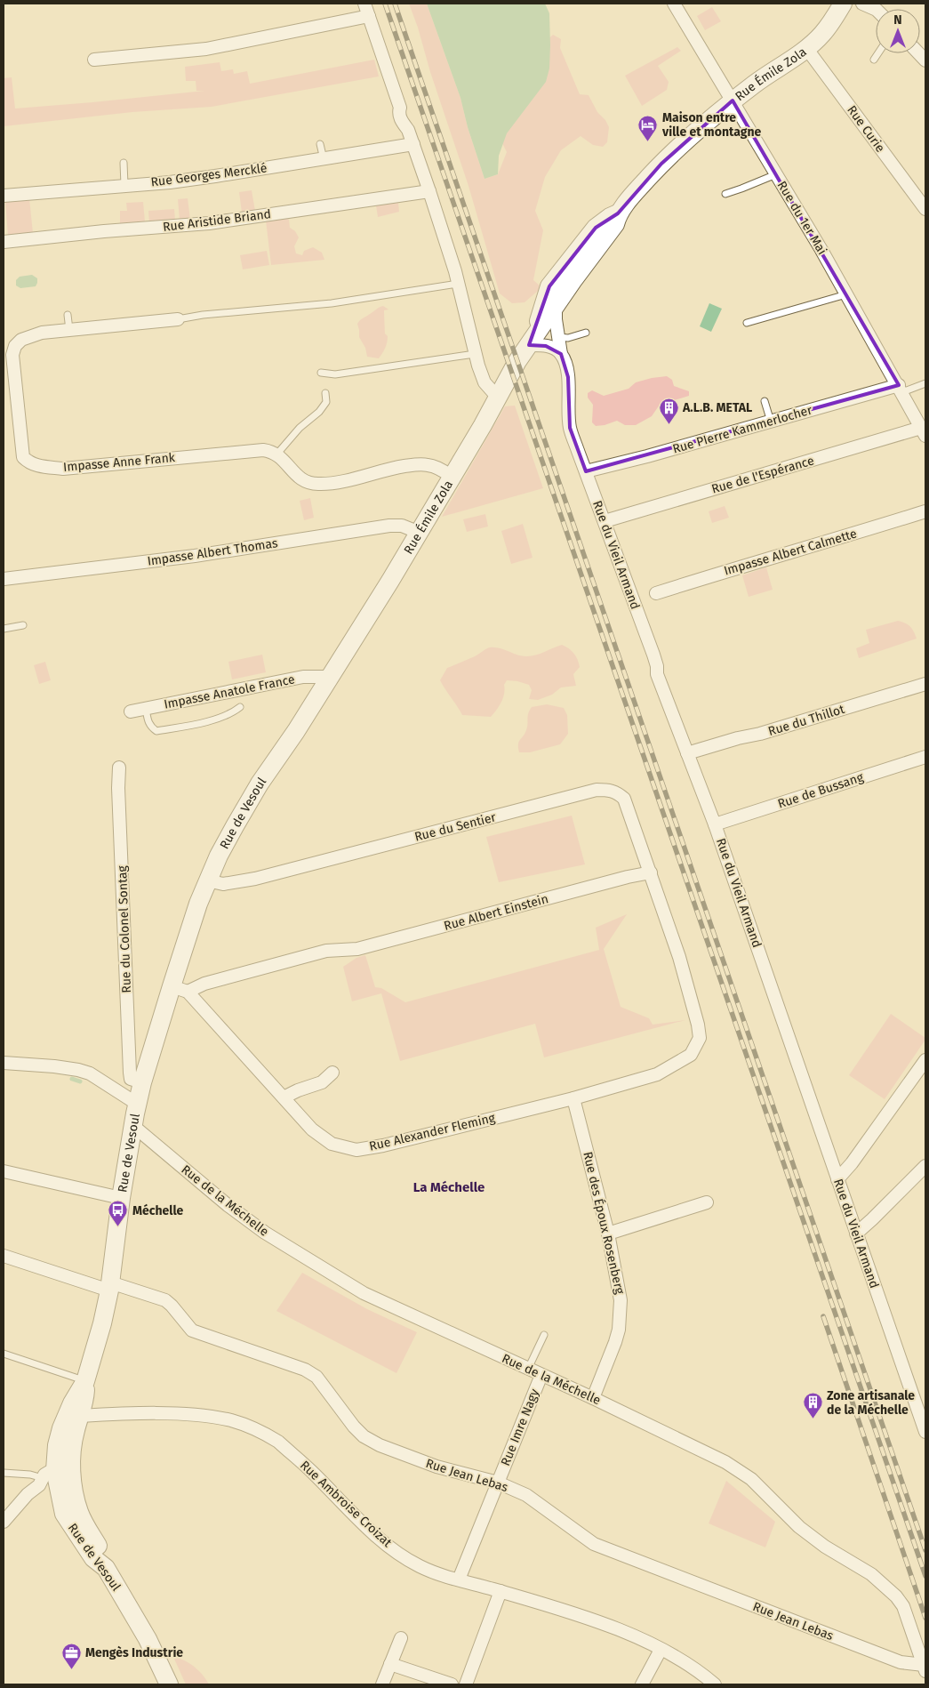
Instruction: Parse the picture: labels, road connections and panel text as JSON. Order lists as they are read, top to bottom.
{
  "streets": {
    "street": [
      "Rue Émile Zola",
      "Rue Curie",
      "Rue Georges Mercklé",
      "Rue du 1er Mai",
      "Rue Aristide Briand",
      "Rue PIerre Kammerlocher",
      "Impasse Anne Frank",
      "Rue de l'Espérance",
      "Impasse Albert Thomas",
      "Impasse Albert Calmette",
      "Rue du Vieil Armand",
      "Impasse Anatole France",
      "Rue du Thillot",
      "Rue de Bussang",
      "Rue de Vesoul",
      "Rue du Sentier",
      "Rue Albert Einstein",
      "Rue du Colonel Sontag",
      "Rue Alexander Fleming",
      "Rue de la Méchelle",
      "Rue des Époux Rosenberg",
      "Rue Imre Nagy",
      "Rue Jean Lebas",
      "Rue Ambroise Croizat"
    ]
  },
  "crossings": [
    ["Rue Émile Zola", "Rue Curie"],
    ["Rue Émile Zola", "Rue du 1er Mai"],
    ["Rue Émile Zola", "Impasse Albert Thomas"],
    ["Rue Émile Zola", "Rue du Vieil Armand"],
    ["Rue Émile Zola", "Impasse Anatole France"],
    ["Rue Émile Zola", "Rue de Vesoul"],
    ["Rue du 1er Mai", "Rue PIerre Kammerlocher"],
    ["Rue du 1er Mai", "Rue de l'Espérance"],
    ["Rue PIerre Kammerlocher", "Rue du Vieil Armand"],
    ["Rue de l'Espérance", "Rue du Vieil Armand"],
    ["Rue du Vieil Armand", "Rue du Thillot"],
    ["Rue du Vieil Armand", "Rue de Bussang"],
    ["Rue de Vesoul", "Rue du Sentier"],
    ["Rue de Vesoul", "Rue Albert Einstein"],
    ["Rue de Vesoul", "Rue du Colonel Sontag"],
    ["Rue de Vesoul", "Rue Alexander Fleming"],
    ["Rue de Vesoul", "Rue de la Méchelle"],
    ["Rue de Vesoul", "Rue Jean Lebas"],
    ["Rue de Vesoul", "Rue Ambroise Croizat"],
    ["Rue du Sentier", "Rue Albert Einstein"],
    ["Rue du Sentier", "Rue Alexander Fleming"],
    ["Rue Albert Einstein", "Rue Alexander Fleming"],
    ["Rue Alexander Fleming", "Rue des Époux Rosenberg"],
    ["Rue de la Méchelle", "Rue des Époux Rosenberg"],
    ["Rue de la Méchelle", "Rue Imre Nagy"],
    ["Rue de la Méchelle", "Rue Jean Lebas"],
    ["Rue Imre Nagy", "Rue Jean Lebas"],
    ["Rue Imre Nagy", "Rue Ambroise Croizat"]
  ],
  "districts": ["La Méchelle"],
  "places": {
    "hotel": ["Maison entre ville et montagne"],
    "building": ["A.L.B. METAL", "Zone artisanale de la Méchelle"],
    "bus stop": ["Méchelle"],
    "office": ["Mengès Industrie"]
  },
  "north": "top"
}
